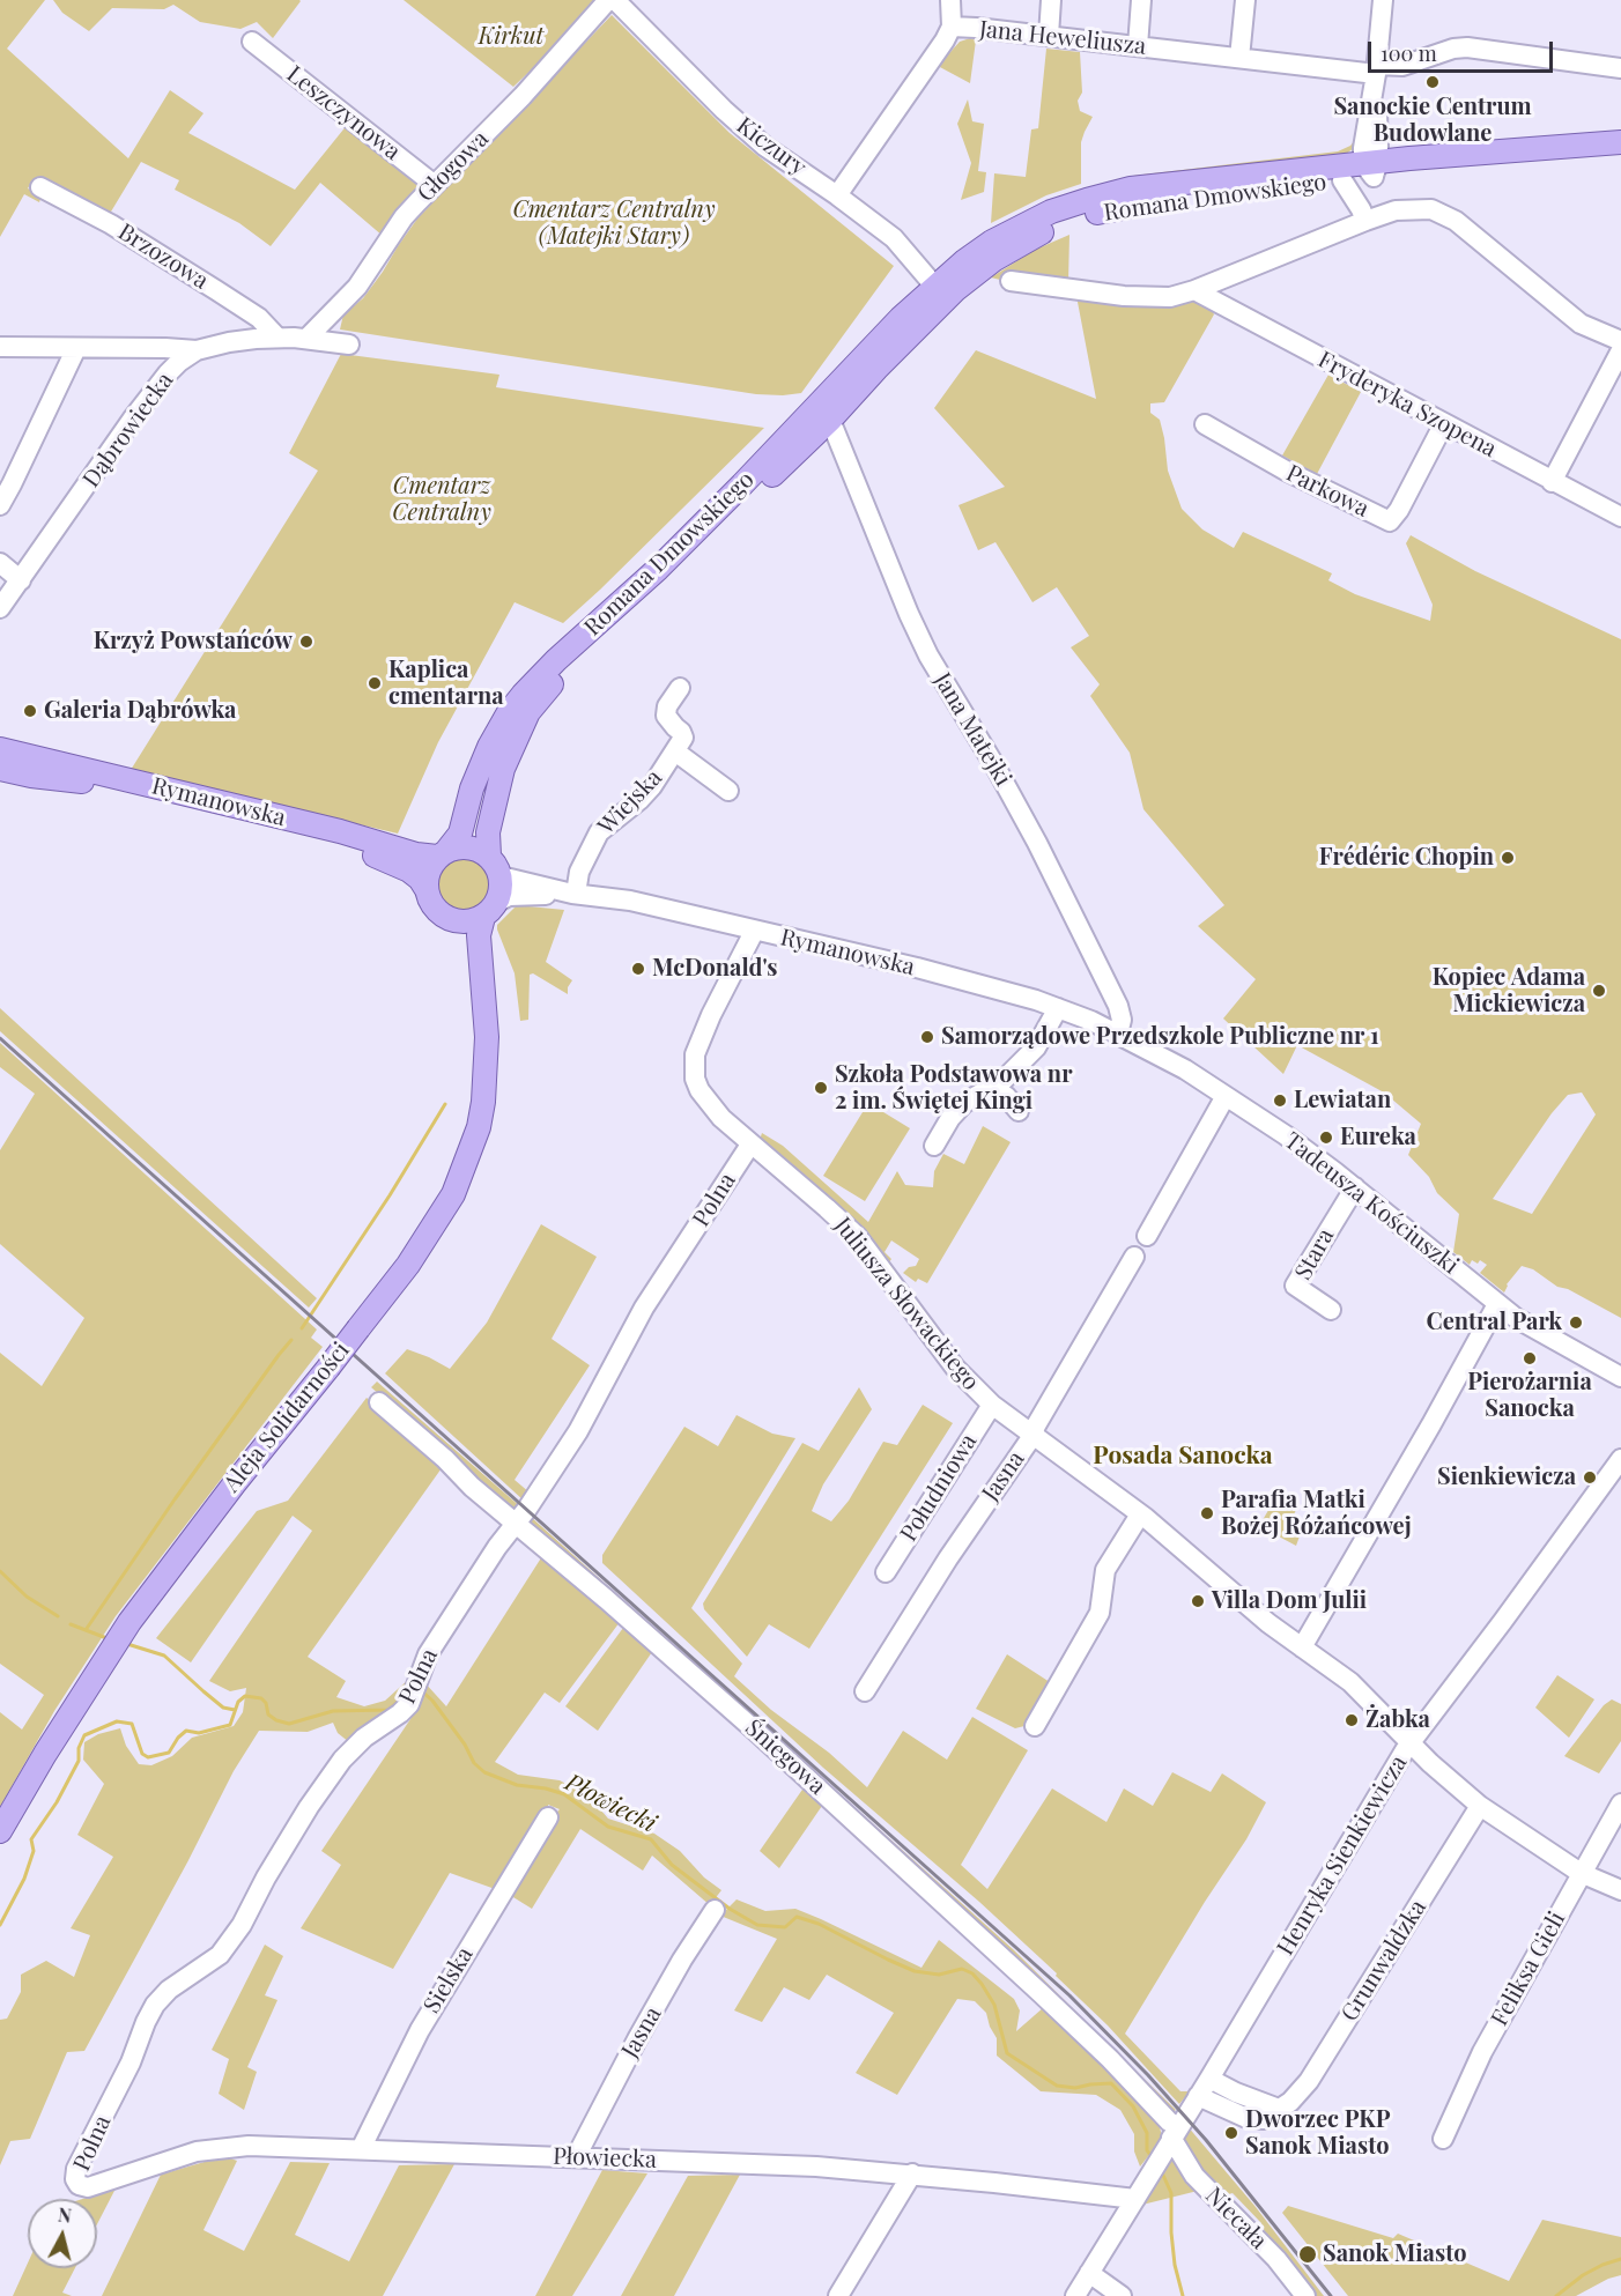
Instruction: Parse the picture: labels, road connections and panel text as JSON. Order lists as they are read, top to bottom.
{
  "streets": {
    "main road": ["Romana Dmowskiego", "Rymanowska", "Aleja Solidarności"],
    "street": [
      "Jana Heweliusza",
      "Leszczynowa",
      "Kiczury",
      "Głogowa",
      "Brzozowa",
      "Fryderyka Szopena",
      "Dąbrowiecka",
      "Parkowa",
      "Jana Matejki",
      "Wiejska",
      "Polna",
      "Tadeusza Kościuszki",
      "Stara",
      "Juliusza Słowackiego",
      "Jasna",
      "Południowa",
      "Śniegowa",
      "Henryka Sienkiewicza",
      "Grunwaldzka",
      "Feliksa Gieli",
      "Sielska",
      "Płowiecka",
      "Niecała"
    ]
  },
  "crossings": [
    ["Jana Heweliusza", "Kiczury"],
    ["Leszczynowa", "Głogowa"],
    ["Kiczury", "Romana Dmowskiego"],
    ["Głogowa", "Dąbrowiecka"],
    ["Romana Dmowskiego", "Jana Matejki"],
    ["Romana Dmowskiego", "Rymanowska"],
    ["Romana Dmowskiego", "Aleja Solidarności"],
    ["Brzozowa", "Dąbrowiecka"],
    ["Fryderyka Szopena", "Parkowa"],
    ["Jana Matejki", "Rymanowska"],
    ["Jana Matejki", "Tadeusza Kościuszki"],
    ["Rymanowska", "Wiejska"],
    ["Rymanowska", "Tadeusza Kościuszki"],
    ["Rymanowska", "Juliusza Słowackiego"],
    ["Rymanowska", "Aleja Solidarności"],
    ["Polna", "Juliusza Słowackiego"],
    ["Polna", "Śniegowa"],
    ["Polna", "Płowiecka"],
    ["Tadeusza Kościuszki", "Stara"],
    ["Juliusza Słowackiego", "Jasna"],
    ["Juliusza Słowackiego", "Południowa"],
    ["Juliusza Słowackiego", "Henryka Sienkiewicza"],
    ["Juliusza Słowackiego", "Grunwaldzka"],
    ["Juliusza Słowackiego", "Feliksa Gieli"],
    ["Jasna", "Płowiecka"],
    ["Śniegowa", "Henryka Sienkiewicza"],
    ["Śniegowa", "Niecała"],
    ["Henryka Sienkiewicza", "Grunwaldzka"],
    ["Henryka Sienkiewicza", "Płowiecka"],
    ["Henryka Sienkiewicza", "Niecała"],
    ["Sielska", "Płowiecka"]
  ],
  "districts": ["Posada Sanocka"],
  "water": ["Płowiecki"],
  "parks": ["Kirkut", "Cmentarz Centralny (Matejki Stary)", "Cmentarz Centralny"],
  "places": [
    "Sanockie Centrum Budowlane",
    "Krzyż Powstańców",
    "Kaplica cmentarna",
    "Galeria Dąbrówka",
    "Frédéric Chopin",
    "McDonald's",
    "Kopiec Adama Mickiewicza",
    "Samorządowe Przedszkole Publiczne nr 1",
    "Szkoła Podstawowa nr 2 im. Świętej Kingi",
    "Lewiatan",
    "Eureka",
    "Central Park",
    "Pierożarnia Sanocka",
    "Sienkiewicza",
    "Parafia Matki Bożej Różańcowej",
    "Villa Dom Julii",
    "Żabka",
    "Dworzec PKP Sanok Miasto",
    "Sanok Miasto"
  ],
  "scale_bar": "100 m",
  "north": "top"
}
